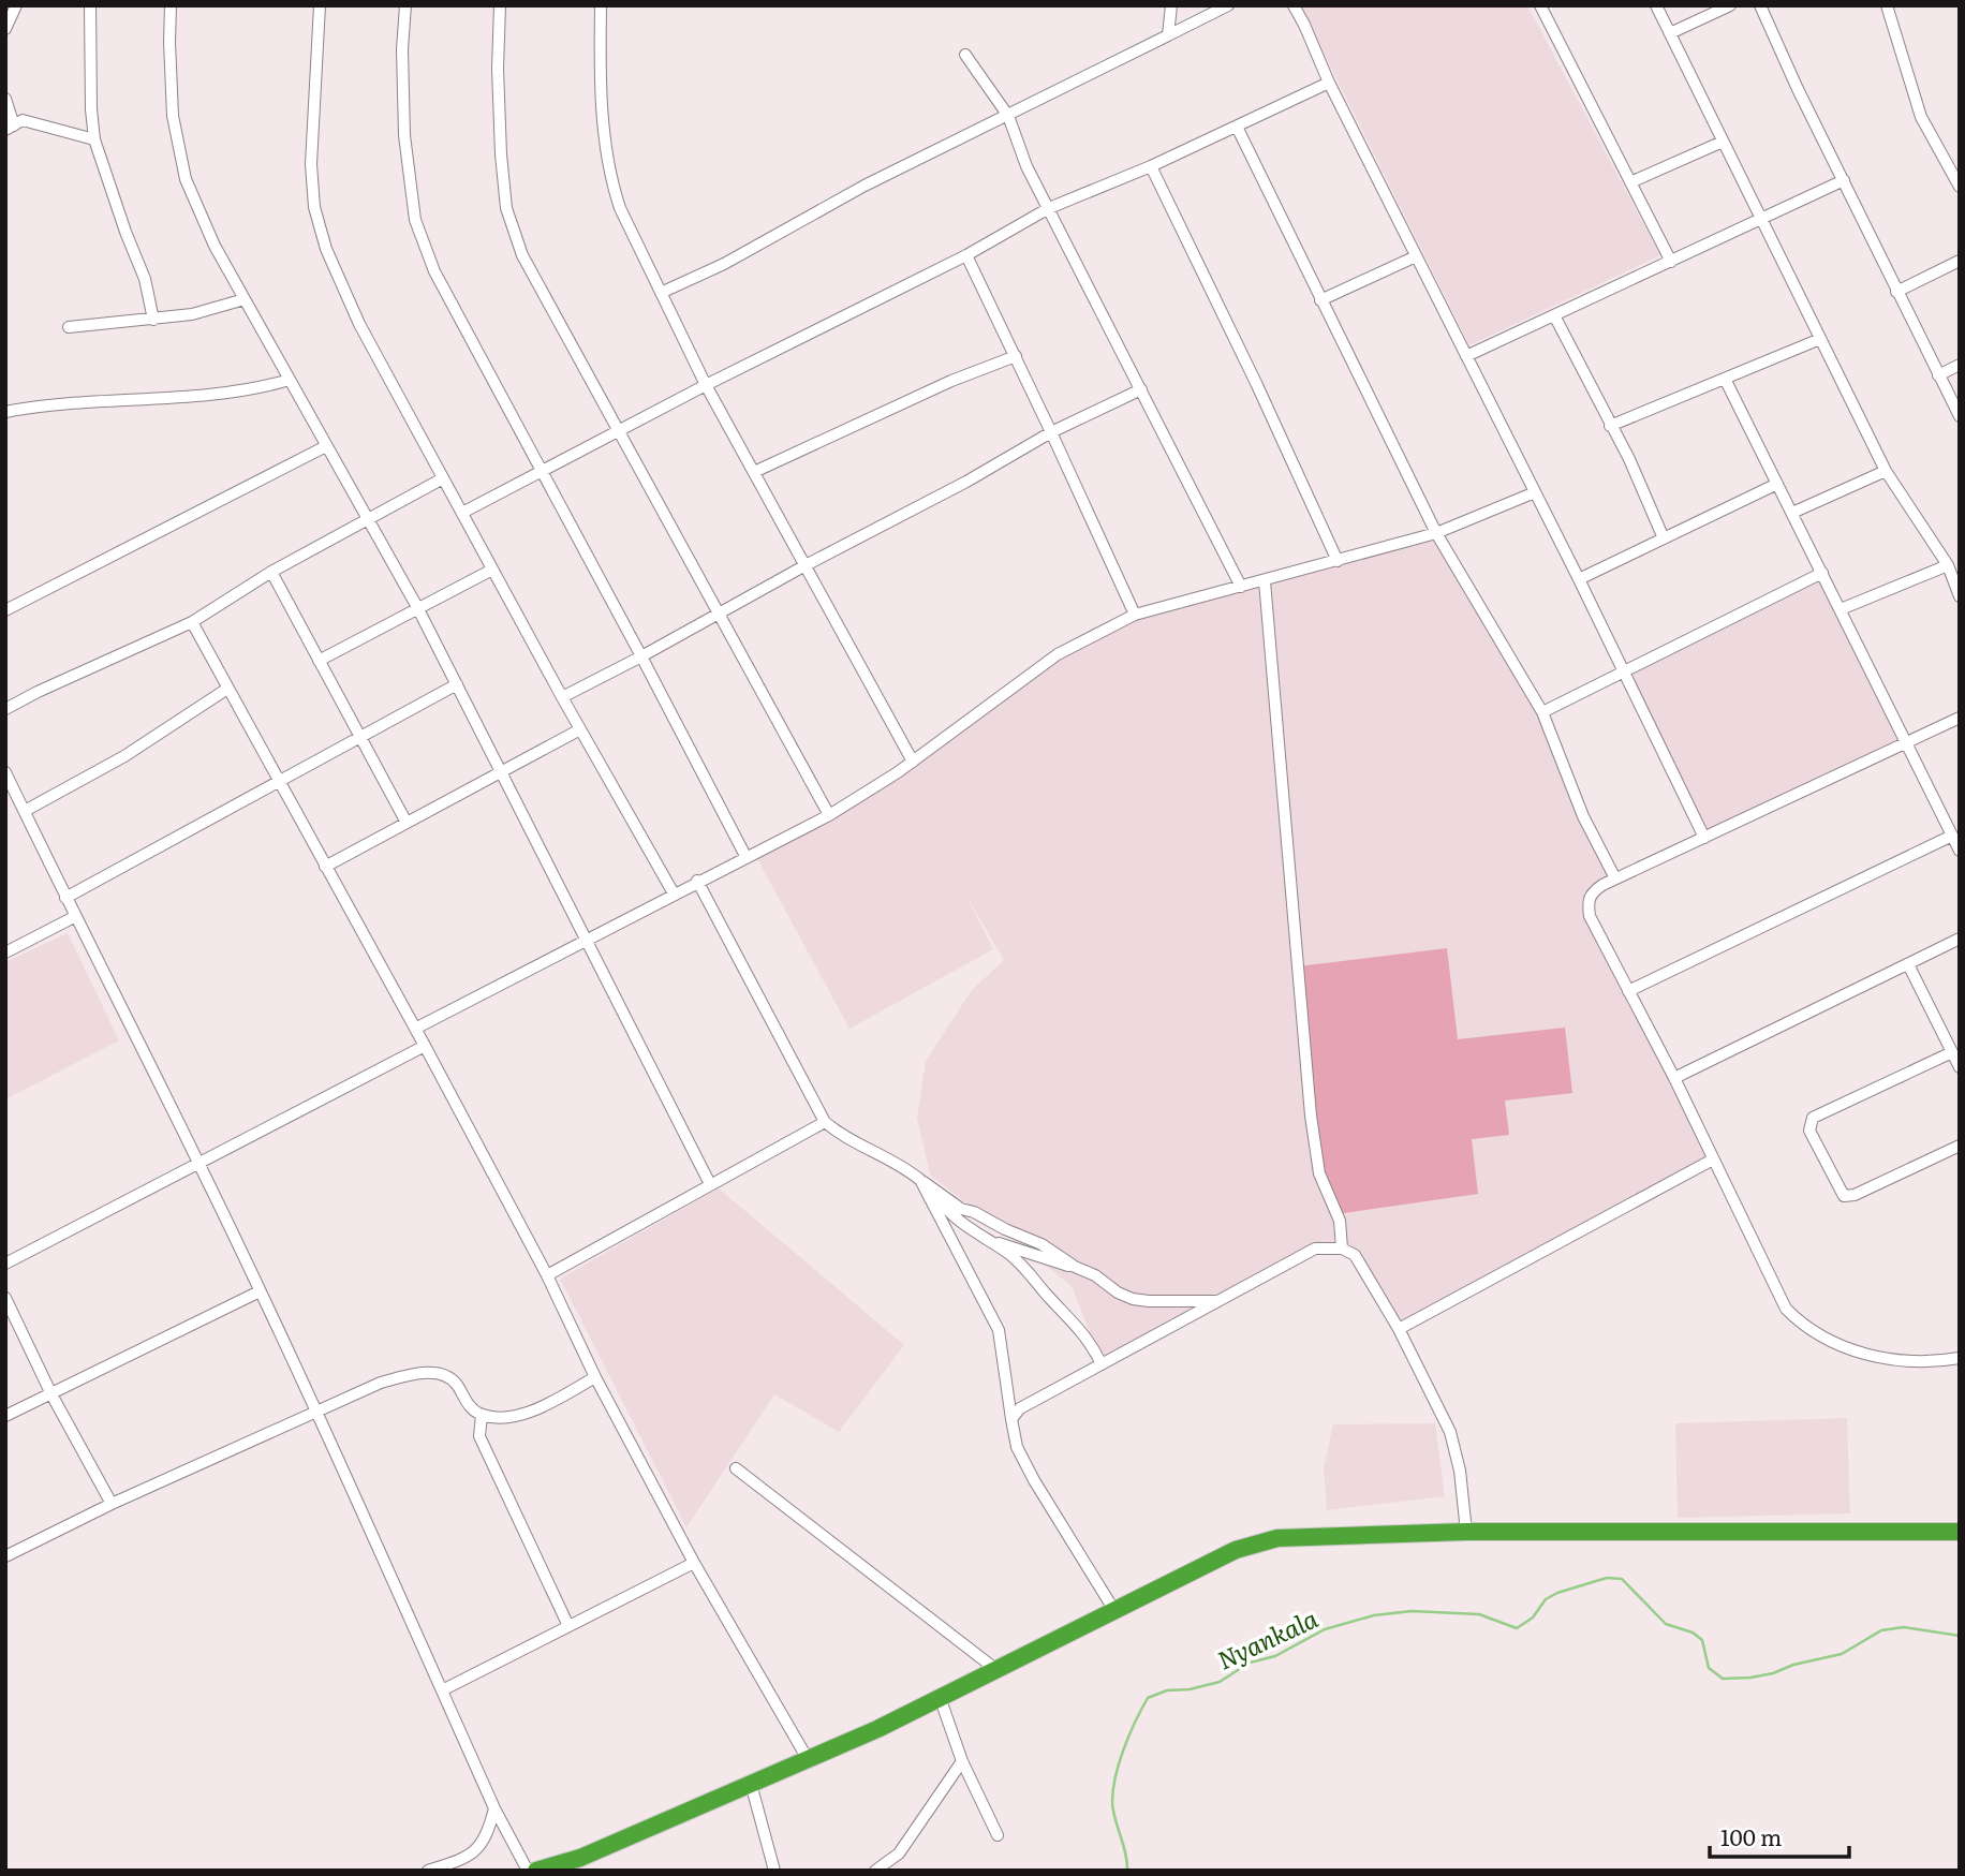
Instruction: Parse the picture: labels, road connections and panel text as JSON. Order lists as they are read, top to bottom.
{
  "water": ["Nyankala"],
  "scale_bar": "100 m"
}
